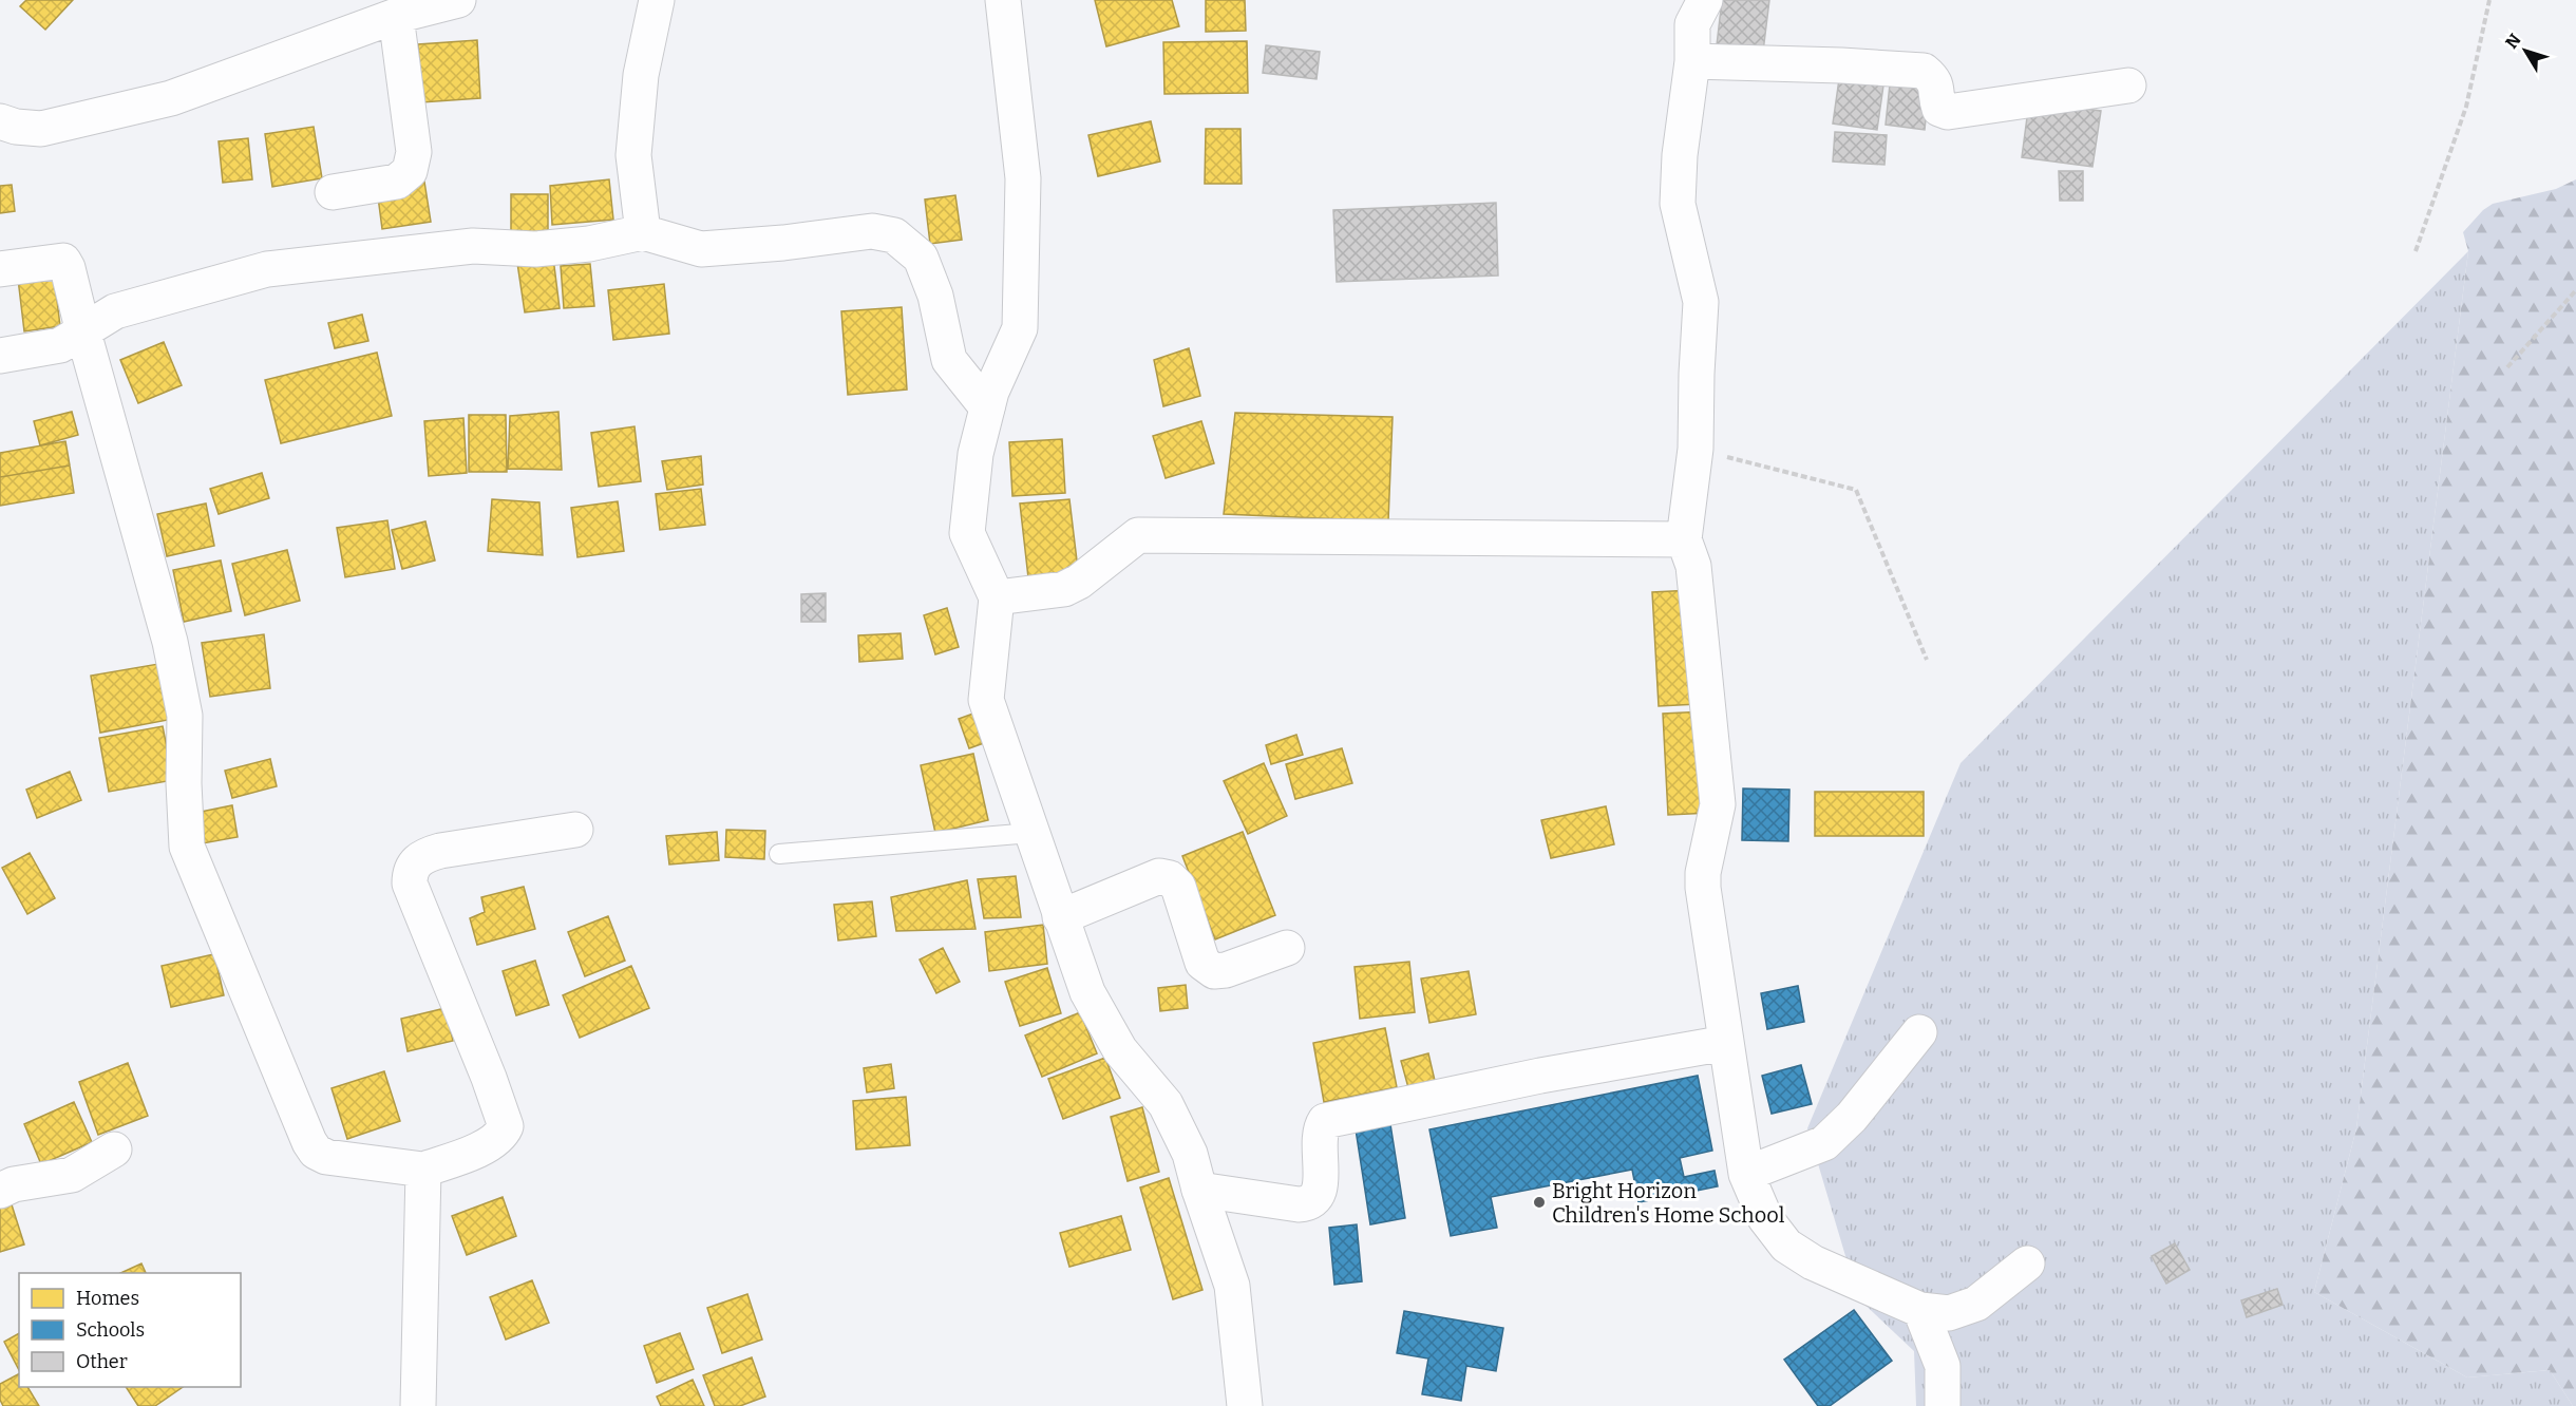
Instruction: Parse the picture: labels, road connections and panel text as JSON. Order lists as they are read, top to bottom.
{
  "places": ["Bright Horizon Children's Home School"],
  "legend": ["Homes", "Schools", "Other"],
  "north": "top left"
}
